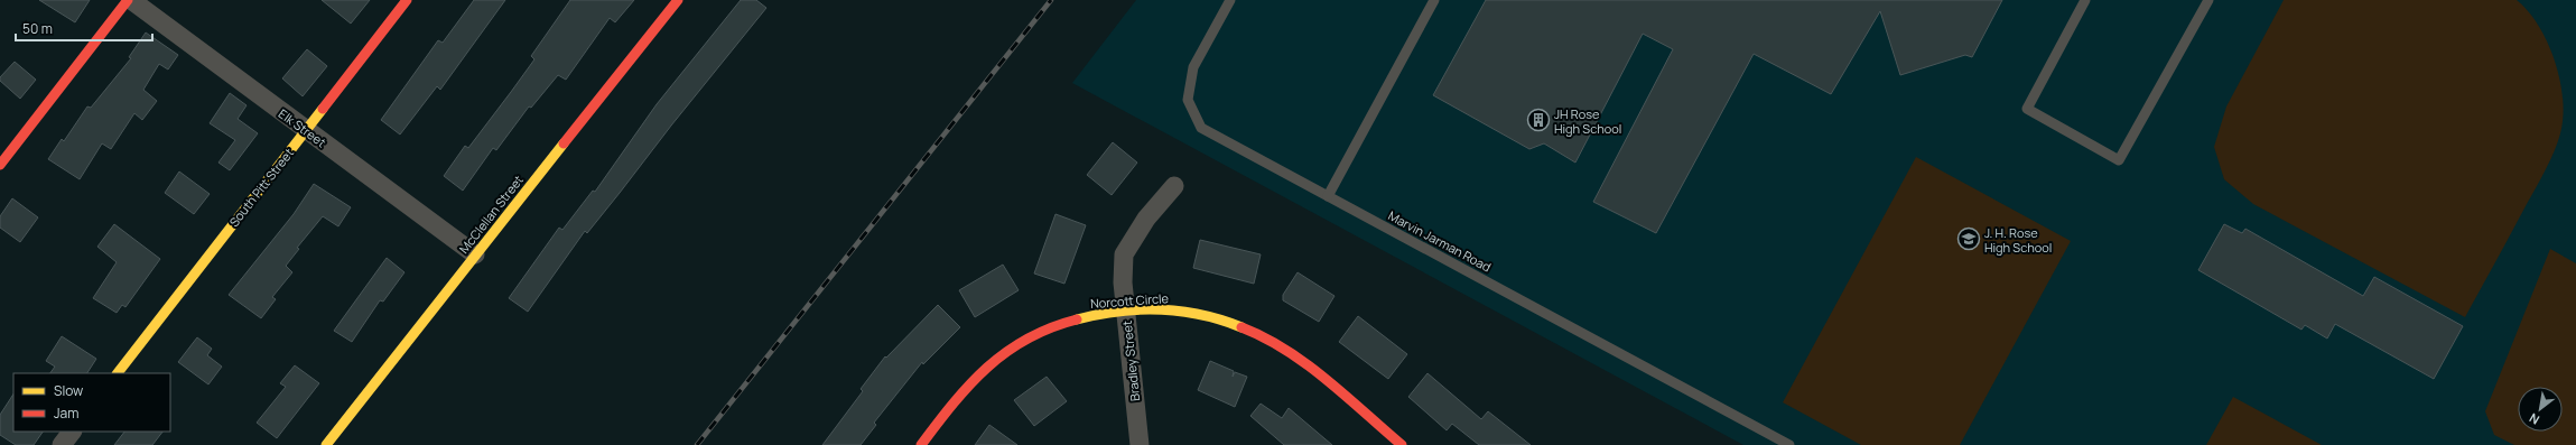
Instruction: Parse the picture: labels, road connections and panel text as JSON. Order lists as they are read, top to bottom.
{
  "streets": {
    "street": [
      "Elk Street",
      "South Pitt Street",
      "McClellan Street",
      "Norcott Circle",
      "Bradley Street"
    ],
    "lane": ["Marvin Jarman Road"]
  },
  "crossings": [
    ["Elk Street", "South Pitt Street"],
    ["Elk Street", "McClellan Street"],
    ["Norcott Circle", "Bradley Street"]
  ],
  "places": {
    "building": ["JH Rose High School"],
    "school or university": ["J. H. Rose High School"]
  },
  "legend": ["Slow", "Jam"],
  "scale_bar": "50 m",
  "north": "bottom left"
}
